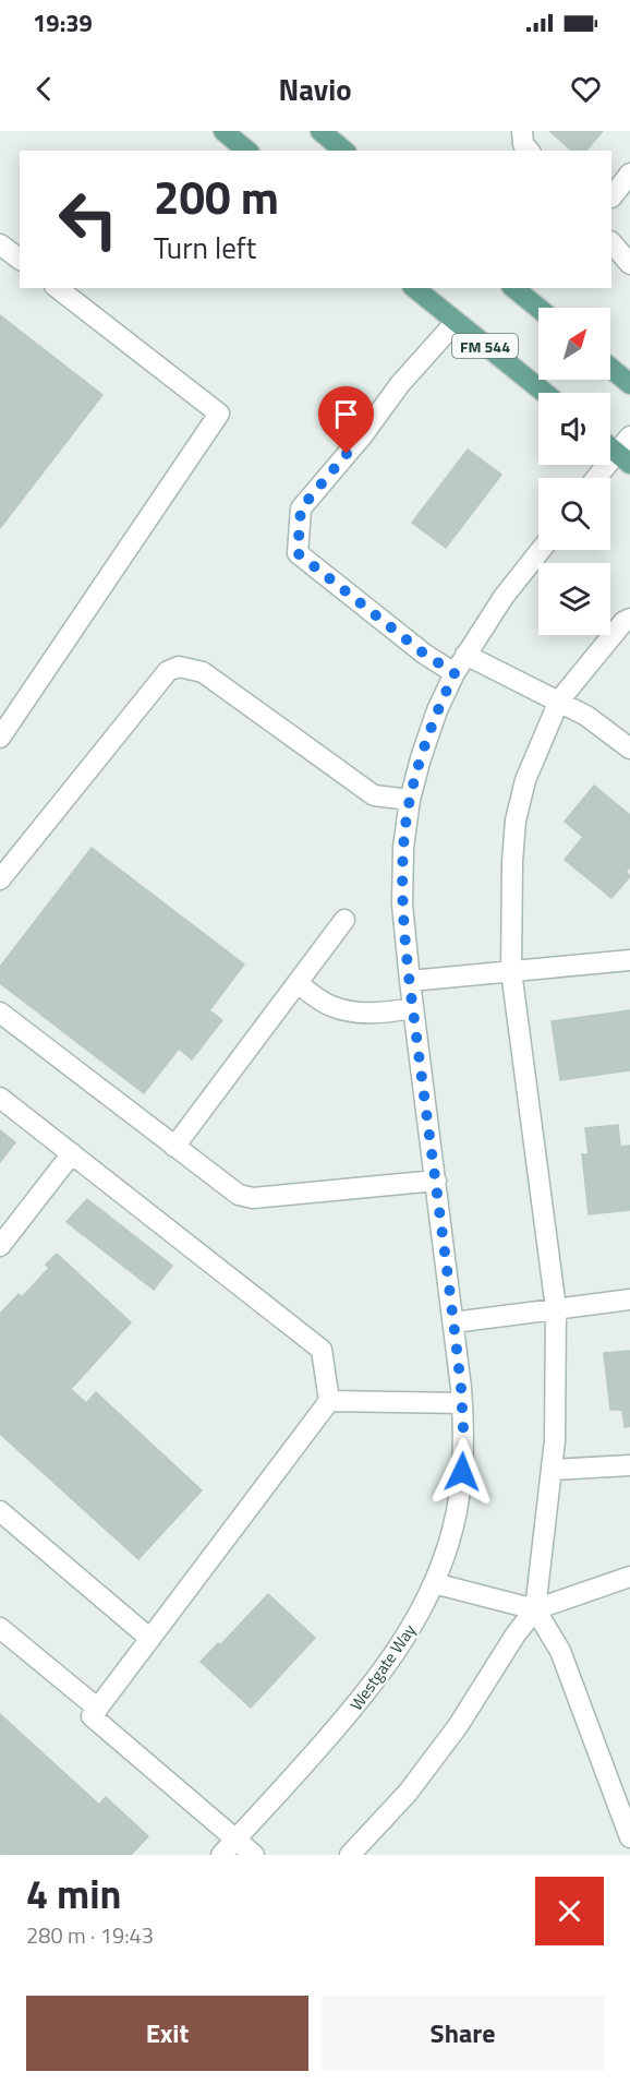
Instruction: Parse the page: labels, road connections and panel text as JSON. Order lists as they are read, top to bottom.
{
  "streets": {
    "main road": ["FM 544"],
    "street": ["Westgate Way"]
  },
  "north": "top right",
  "page": {
    "status": "19:39",
    "header": "Navio",
    "turn": ["200 m", "Turn left"],
    "heading": ["4 min", "280 m · 19:43"],
    "buttons": ["Exit", "Share"]
  }
}
